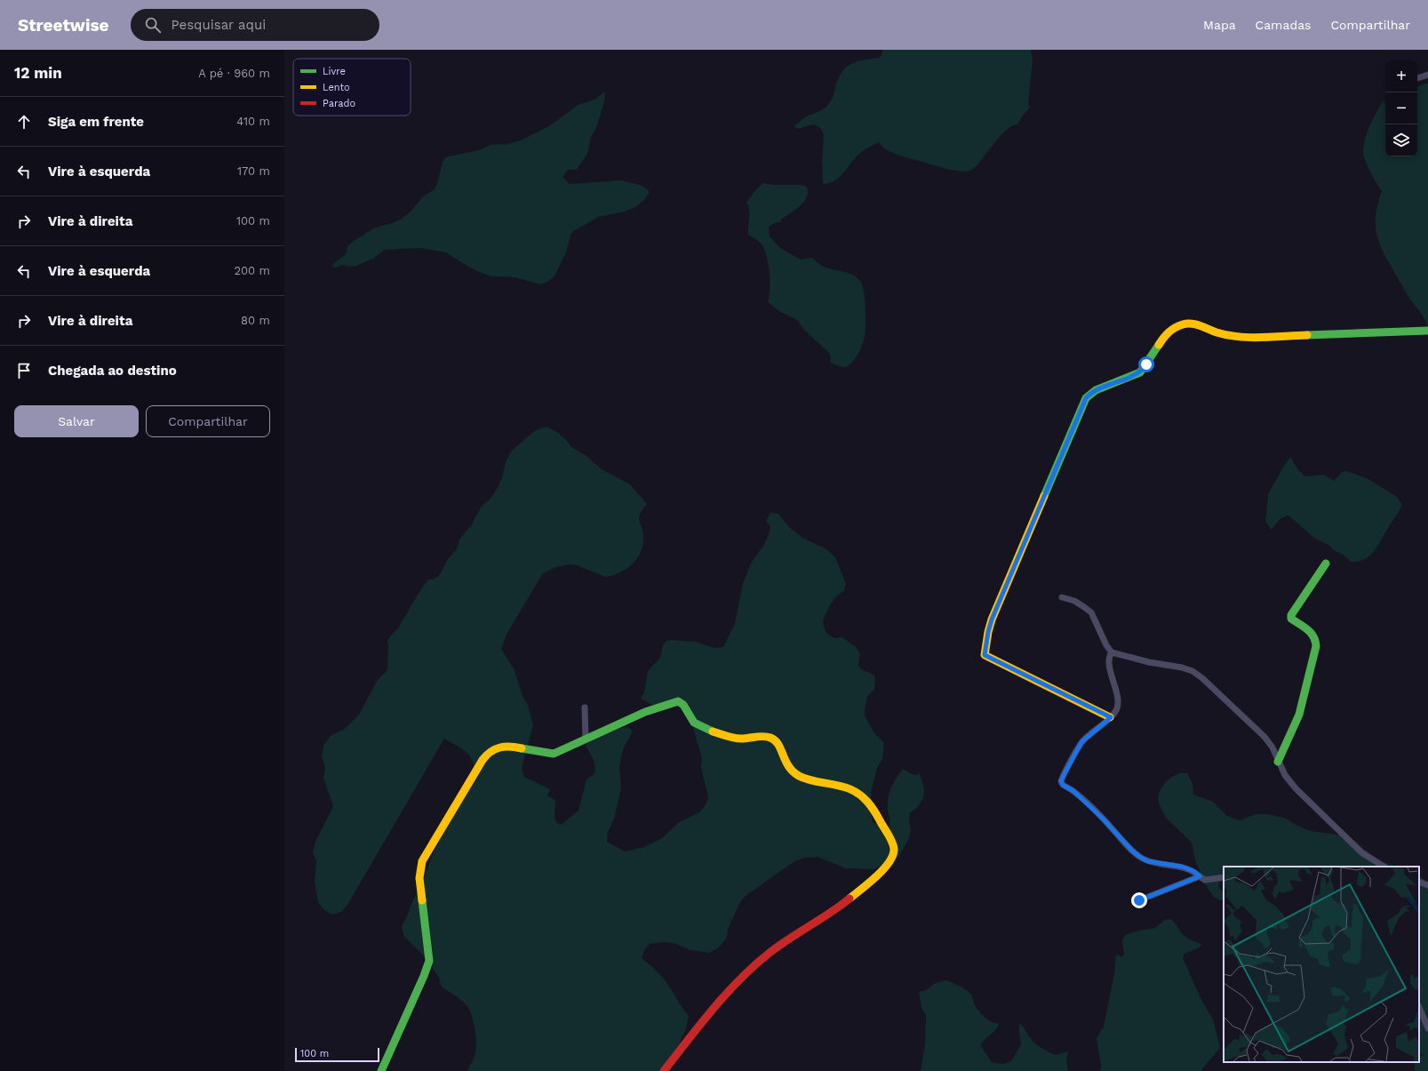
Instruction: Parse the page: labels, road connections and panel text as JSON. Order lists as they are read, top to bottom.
{
  "legend": ["Livre", "Lento", "Parado"],
  "scale_bar": "100 m",
  "page": {
    "header": "Streetwise",
    "search": "Pesquisar aqui",
    "nav": ["Mapa", "Camadas", "Compartilhar"],
    "heading": ["12 min", "A pé · 960 m"],
    "map_buttons": ["+", "−"],
    "list": [
      ["Siga em frente", "410 m"],
      ["Vire à esquerda", "170 m"],
      ["Vire à direita", "100 m"],
      ["Vire à esquerda", "200 m"],
      ["Vire à direita", "80 m"],
      "Chegada ao destino"
    ],
    "buttons": ["Salvar", "Compartilhar"],
    "scale": "100 m"
  }
}
